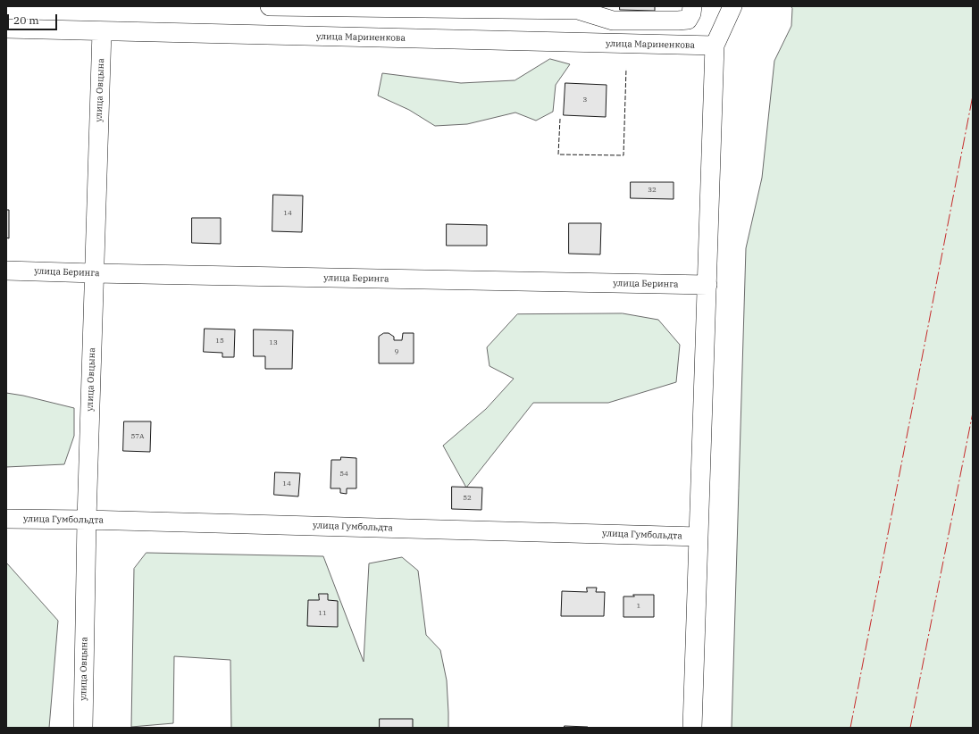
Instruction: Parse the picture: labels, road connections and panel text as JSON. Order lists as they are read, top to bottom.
{
  "streets": {
    "street": [
      "улица Мариненкова",
      "улица Овцына",
      "улица Беринга",
      "улица Гумбольдта"
    ]
  },
  "crossings": [
    ["улица Мариненкова", "улица Овцына"],
    ["улица Овцына", "улица Беринга"],
    ["улица Овцына", "улица Гумбольдта"]
  ],
  "house_numbers": [
    "3",
    "32",
    "14",
    "15",
    "13",
    "9",
    "57А",
    "54",
    "14",
    "52",
    "1",
    "11"
  ],
  "scale_bar": "20 m"
}
